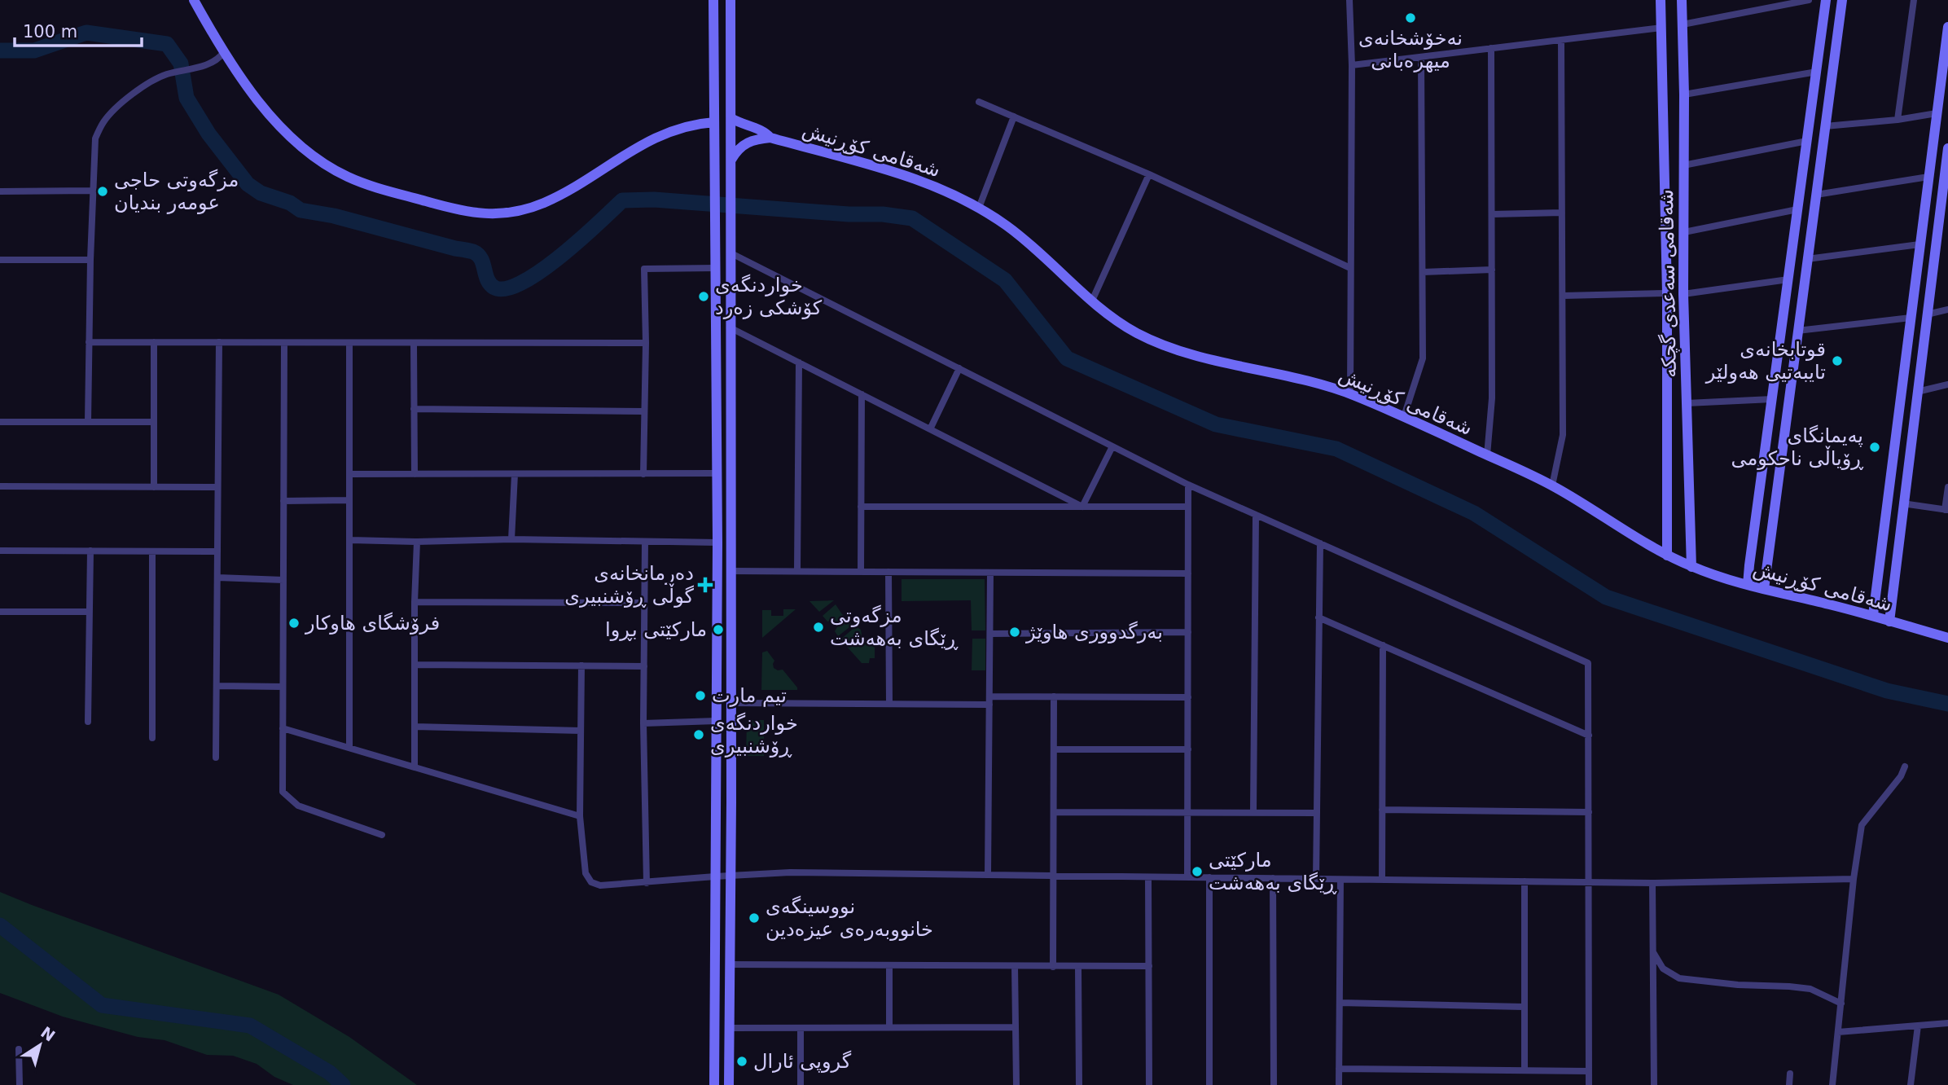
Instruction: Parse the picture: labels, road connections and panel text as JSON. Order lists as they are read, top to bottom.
{
  "streets": {
    "main road": ["شەقامی کۆڕنیش", "شەقامی سەعدی گچکە"]
  },
  "crossings": [
    ["شەقامی کۆڕنیش", "شەقامی سەعدی گچکە"]
  ],
  "places": {
    "other": [
      "نەخۆشخانەی میهرەبانی",
      "مزگەوتی حاجی عومەر بندیان",
      "خواردنگەی کۆشکی زەرد",
      "قوتابخانەی تایبەتیی هەولێر",
      "پەیمانگای ڕۆیاڵی ناحکومی",
      "فرۆشگای ھاوکار",
      "مزگەوتی ڕێگای بەھەشت",
      "مارکێتی بڕوا",
      "بەرگدووری هاوێژ",
      "تیم مارت",
      "خواردنگەی ڕۆشنبیری",
      "مارکێتی ڕێگای بەهەشت",
      "نووسینگەی خانووبەرەی عیزەدین",
      "گروپی ئارال"
    ],
    "health": ["دەرمانخانەی گوڵی ڕۆشنبیری"]
  },
  "scale_bar": "100 m",
  "north": "top right"
}
